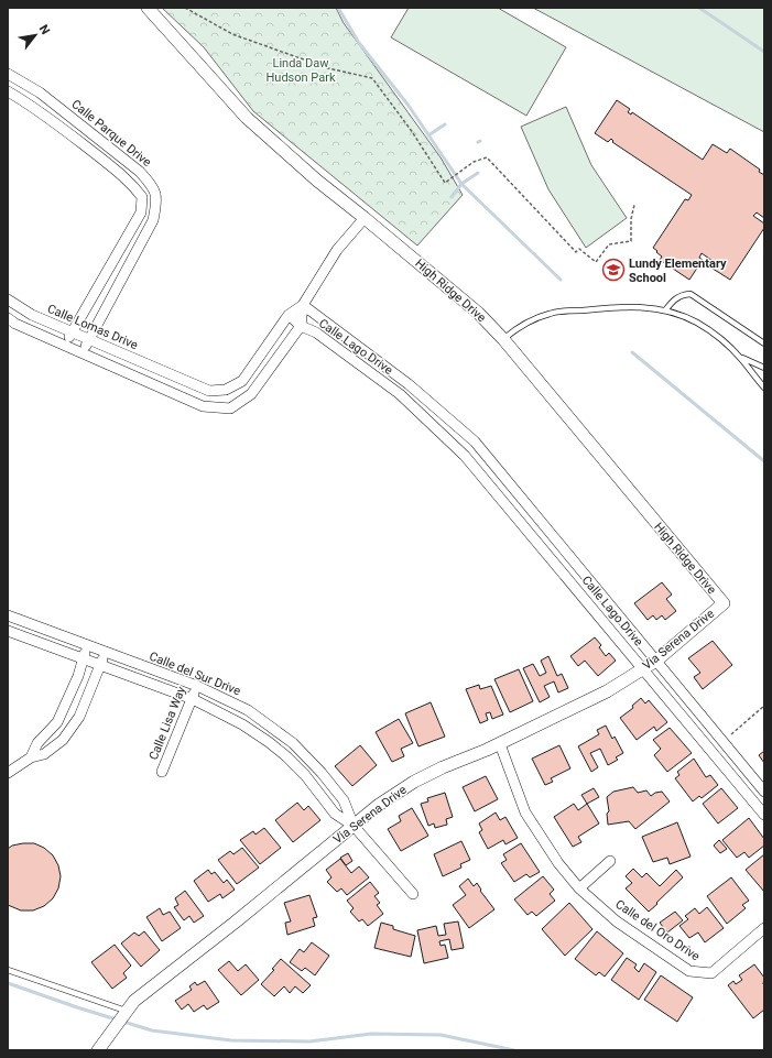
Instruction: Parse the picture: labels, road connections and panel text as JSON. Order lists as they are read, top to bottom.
{
  "streets": {
    "street": [
      "Calle Parque Drive",
      "High Ridge Drive",
      "Calle Lomas Drive",
      "Calle Lago Drive",
      "Via Serena Drive",
      "Calle del Sur Drive",
      "Calle Lisa Way",
      "Calle del Oro Drive"
    ]
  },
  "crossings": [
    ["High Ridge Drive", "Via Serena Drive"],
    ["Calle Lago Drive", "Via Serena Drive"],
    ["Via Serena Drive", "Calle del Sur Drive"],
    ["Via Serena Drive", "Calle del Oro Drive"],
    ["Calle del Sur Drive", "Calle Lisa Way"]
  ],
  "parks": ["Linda Daw Hudson Park"],
  "places": {
    "school or university": ["Lundy Elementary School"]
  },
  "north": "top right"
}
